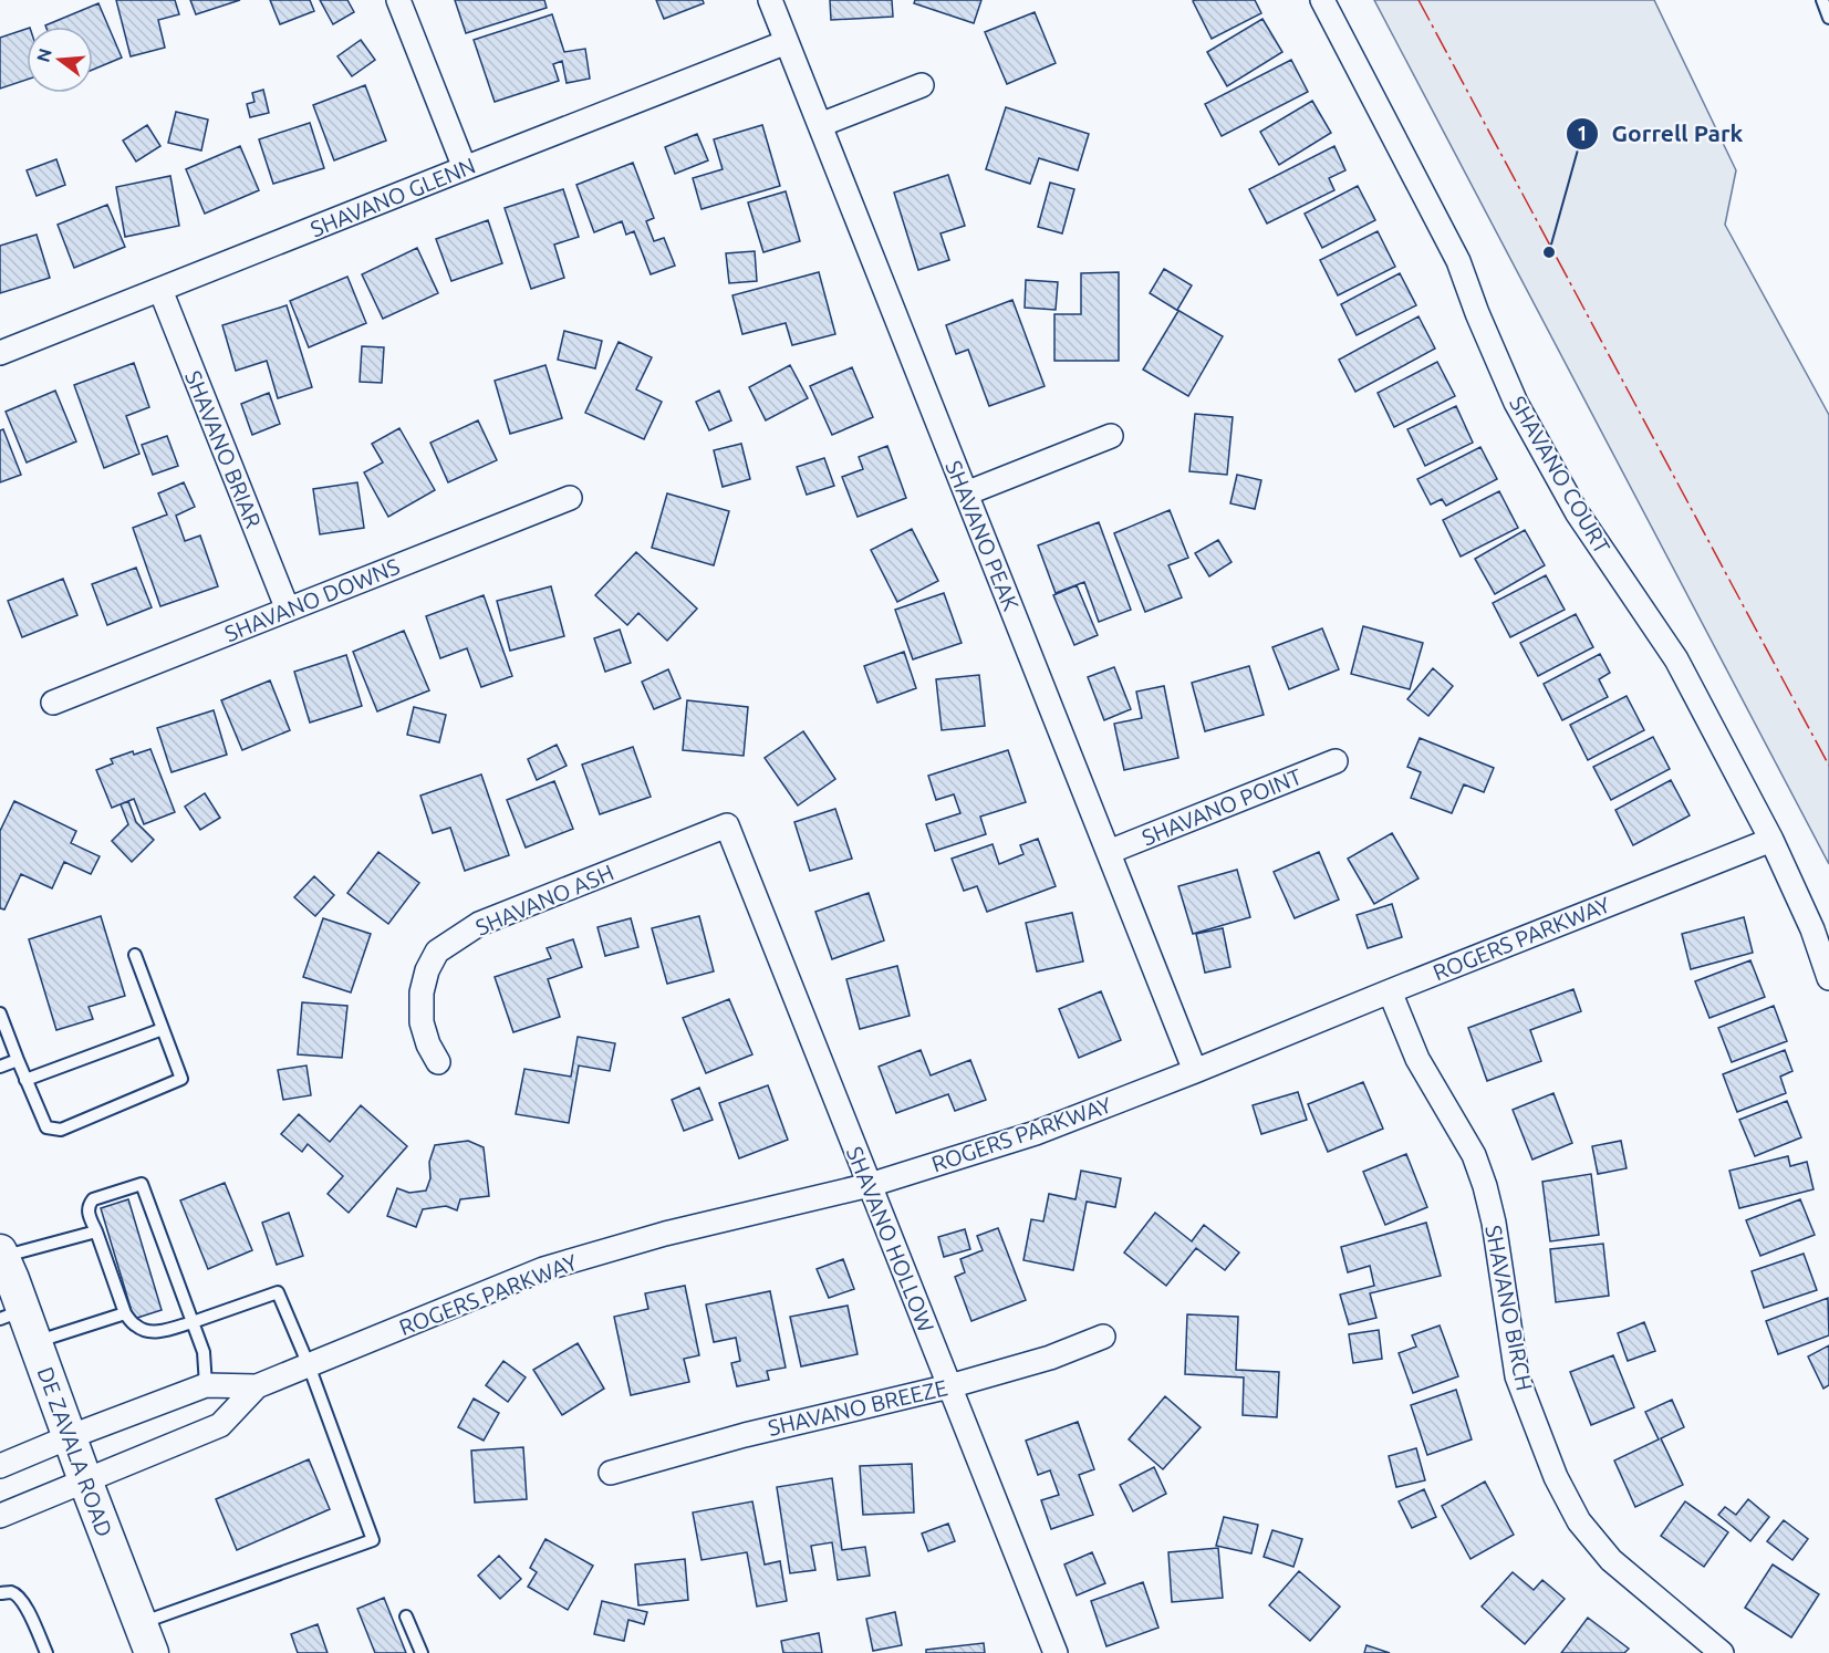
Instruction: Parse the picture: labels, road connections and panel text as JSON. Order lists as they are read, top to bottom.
{
  "streets": {
    "main road": ["DE ZAVALA ROAD"],
    "street": [
      "SHAVANO GLENN",
      "SHAVANO BRIAR",
      "SHAVANO COURT",
      "SHAVANO PEAK",
      "SHAVANO DOWNS",
      "SHAVANO POINT",
      "SHAVANO ASH",
      "ROGERS PARKWAY",
      "SHAVANO HOLLOW",
      "SHAVANO BIRCH",
      "SHAVANO BREEZE"
    ]
  },
  "crossings": [
    ["SHAVANO GLENN", "SHAVANO BRIAR"],
    ["SHAVANO GLENN", "SHAVANO PEAK"],
    ["SHAVANO BRIAR", "SHAVANO DOWNS"],
    ["SHAVANO COURT", "ROGERS PARKWAY"],
    ["SHAVANO PEAK", "SHAVANO POINT"],
    ["SHAVANO PEAK", "ROGERS PARKWAY"],
    ["SHAVANO ASH", "SHAVANO HOLLOW"],
    ["ROGERS PARKWAY", "SHAVANO HOLLOW"],
    ["ROGERS PARKWAY", "SHAVANO BIRCH"],
    ["ROGERS PARKWAY", "DE ZAVALA ROAD"],
    ["SHAVANO HOLLOW", "SHAVANO BREEZE"]
  ],
  "places": ["Gorrell Park"],
  "north": "left"
}
